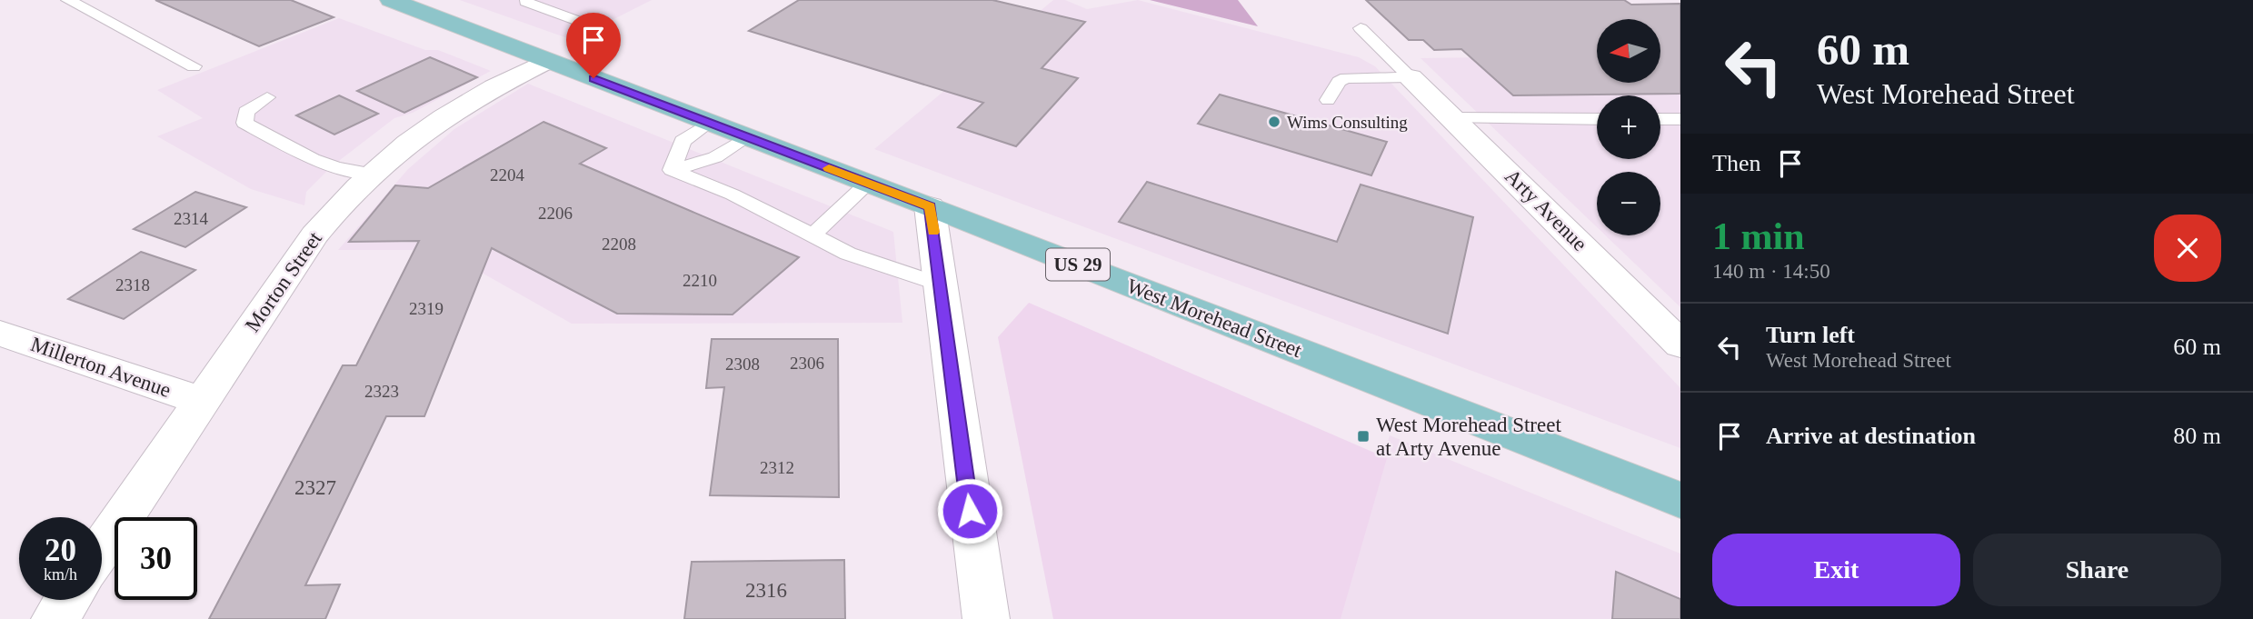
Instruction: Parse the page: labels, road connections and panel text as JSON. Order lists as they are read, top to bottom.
{
  "streets": {
    "main road": ["US 29", "West Morehead Street"],
    "street": ["Arty Avenue", "Morton Street", "Millerton Avenue"]
  },
  "crossings": [
    ["Morton Street", "West Morehead Street"],
    ["Morton Street", "Millerton Avenue"]
  ],
  "places": {
    "other": ["Wims Consulting"],
    "transit": ["West Morehead Street at Arty Avenue"]
  },
  "house_numbers": [
    "2204",
    "2206",
    "2314",
    "2208",
    "2210",
    "2318",
    "2319",
    "2306",
    "2308",
    "2323",
    "2312",
    "2327",
    "2316"
  ],
  "north": "left",
  "page": {
    "turn": ["60 m", "West Morehead Street"],
    "map_buttons": ["+", "−"],
    "then": "Then",
    "heading": ["1 min", "140 m · 14:50"],
    "list": [
      {
        "name": "Turn left",
        "note": "West Morehead Street",
        "value": "60 m"
      },
      {
        "name": "Arrive at destination",
        "value": "80 m"
      }
    ],
    "speed": "20 km/h",
    "limit": "30",
    "buttons": ["Exit", "Share"]
  }
}
